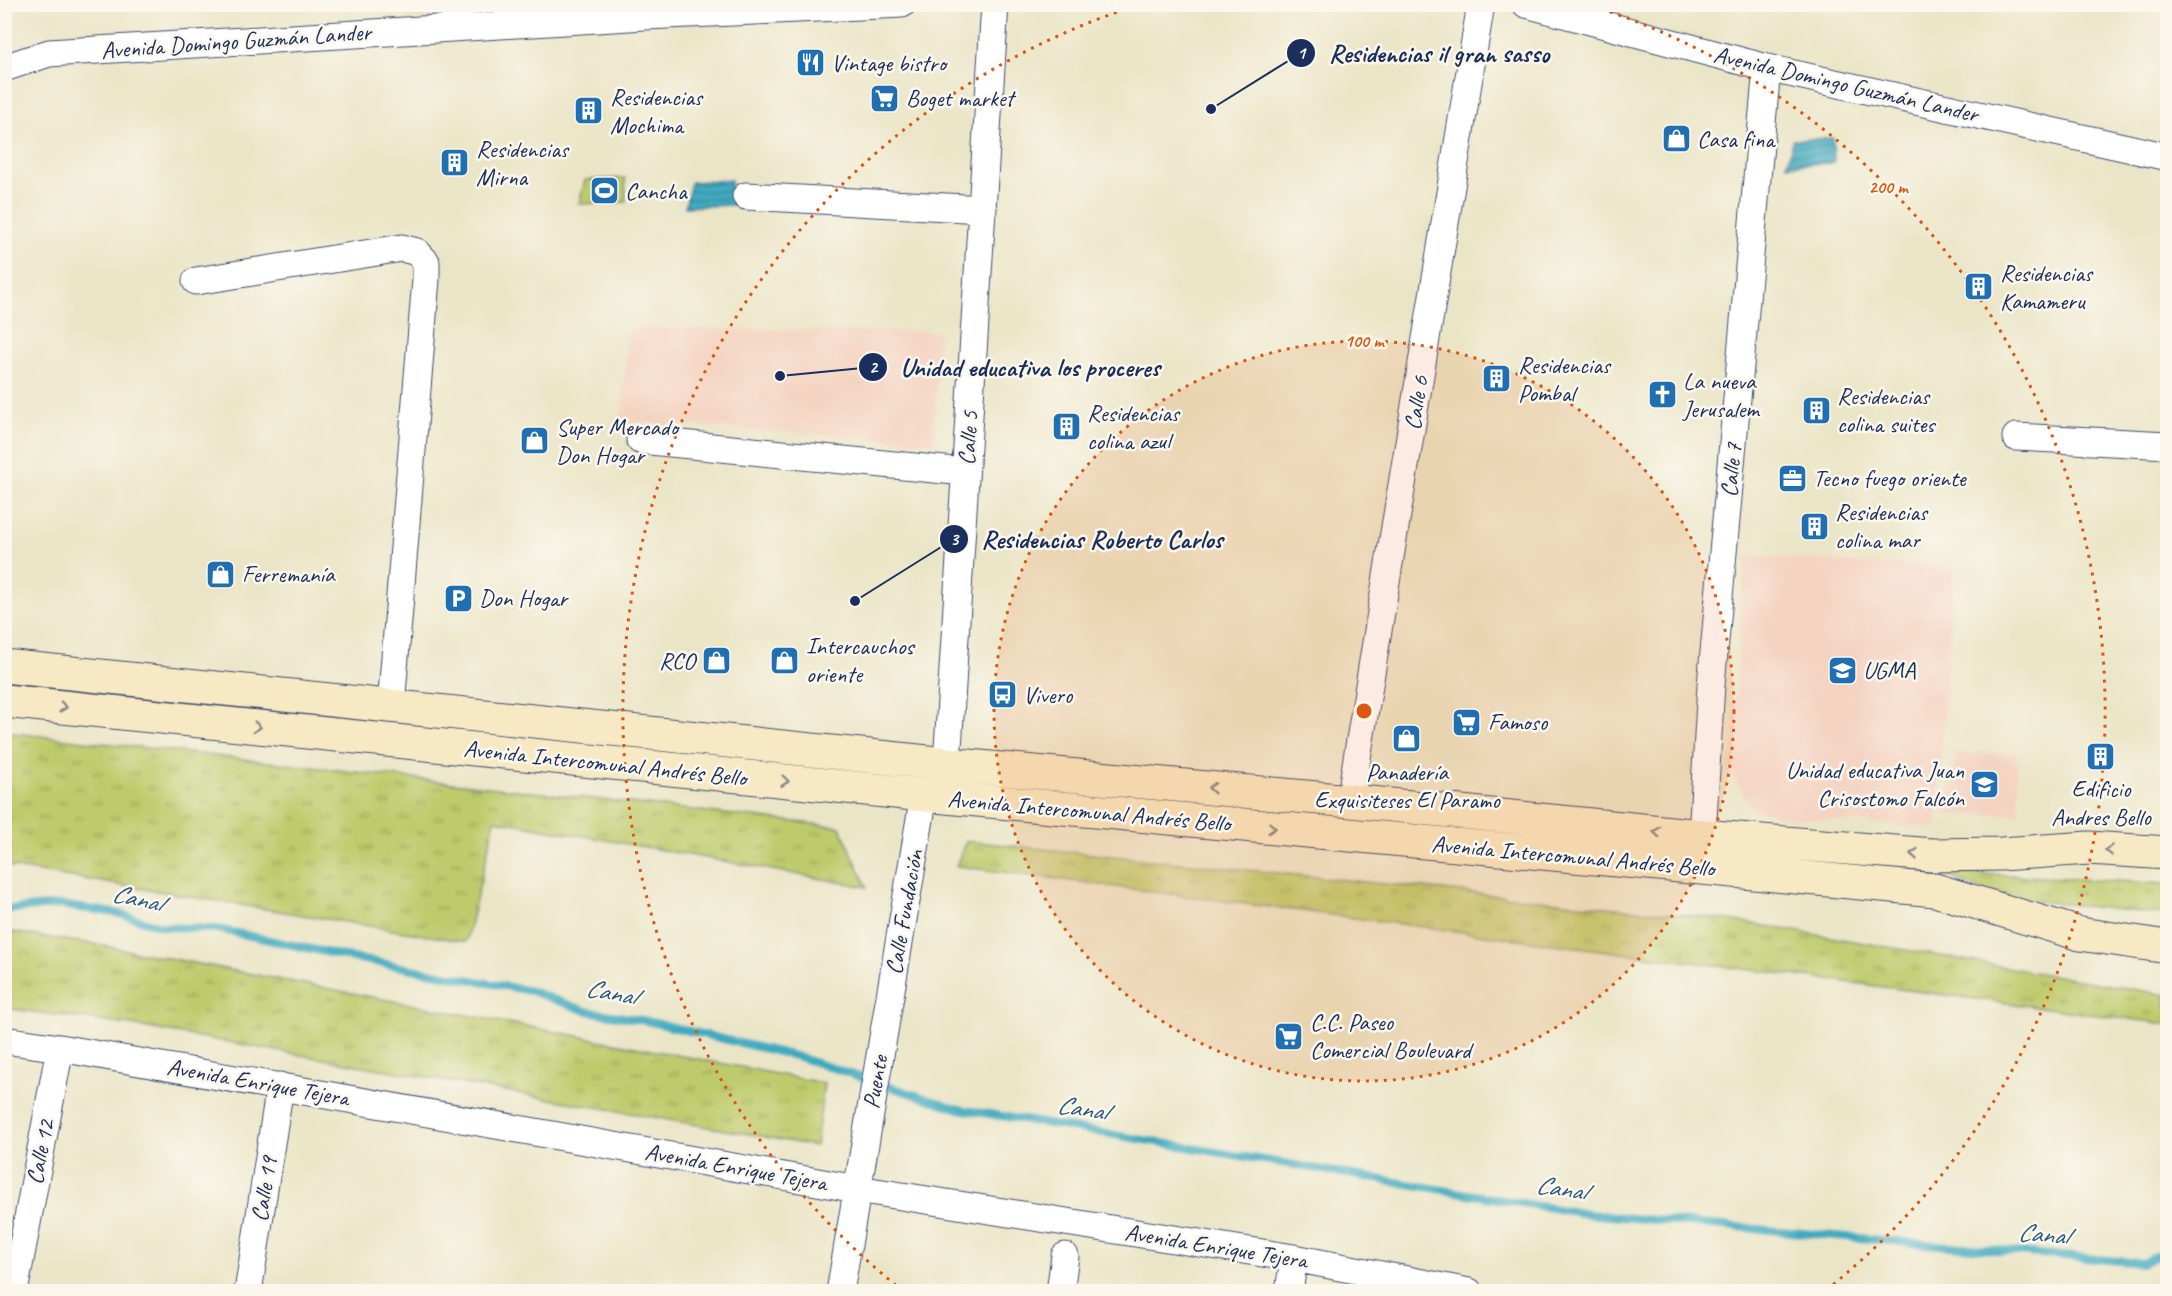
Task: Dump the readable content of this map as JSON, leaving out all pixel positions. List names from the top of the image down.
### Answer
{
  "streets": {
    "main road": ["Avenida Intercomunal Andrés Bello"],
    "street": [
      "Avenida Domingo Guzmán Lander",
      "Calle 6",
      "Calle 5",
      "Calle 7",
      "Calle Fundación",
      "Avenida Enrique Tejera",
      "Puente",
      "Calle 12",
      "Calle 19"
    ]
  },
  "crossings": [
    ["Avenida Domingo Guzmán Lander", "Calle 7"],
    ["Calle 6", "Avenida Intercomunal Andrés Bello"],
    ["Calle 5", "Avenida Intercomunal Andrés Bello"],
    ["Calle 7", "Avenida Intercomunal Andrés Bello"],
    ["Avenida Intercomunal Andrés Bello", "Calle Fundación"],
    ["Calle Fundación", "Puente"],
    ["Avenida Enrique Tejera", "Puente"],
    ["Avenida Enrique Tejera", "Calle 12"],
    ["Avenida Enrique Tejera", "Calle 19"]
  ],
  "water": ["Canal"],
  "places": {
    "restaurant": ["Vintage bistro"],
    "supermarket": ["Boget market", "Famoso", "C.C. Paseo Comercial Boulevard"],
    "other": ["Residencias il gran sasso", "Unidad educativa los proceres", "Residencias Roberto Carlos"],
    "building": [
      "Residencias Mochima",
      "Residencias Mirna",
      "Residencias Kamameru",
      "Residencias Pombal",
      "Residencias colina suites",
      "Residencias colina azul",
      "Residencias colina mar",
      "Edificio Andres Bello"
    ],
    "shop": [
      "Casa fina",
      "Super Mercado Don Hogar",
      "Ferremanía",
      "Intercauchos oriente",
      "RCO",
      "Panadería Exquisiteses El Paramo"
    ],
    "sports": ["Cancha"],
    "church": ["La nueva Jerusalem"],
    "office": ["Tecno fuego oriente"],
    "parking": ["Don Hogar"],
    "school or university": ["UGMA", "Unidad educativa Juan Crisostomo Falcón"],
    "bus stop": ["Vivero"]
  },
  "rings": ["200 m", "100 m"]
}
